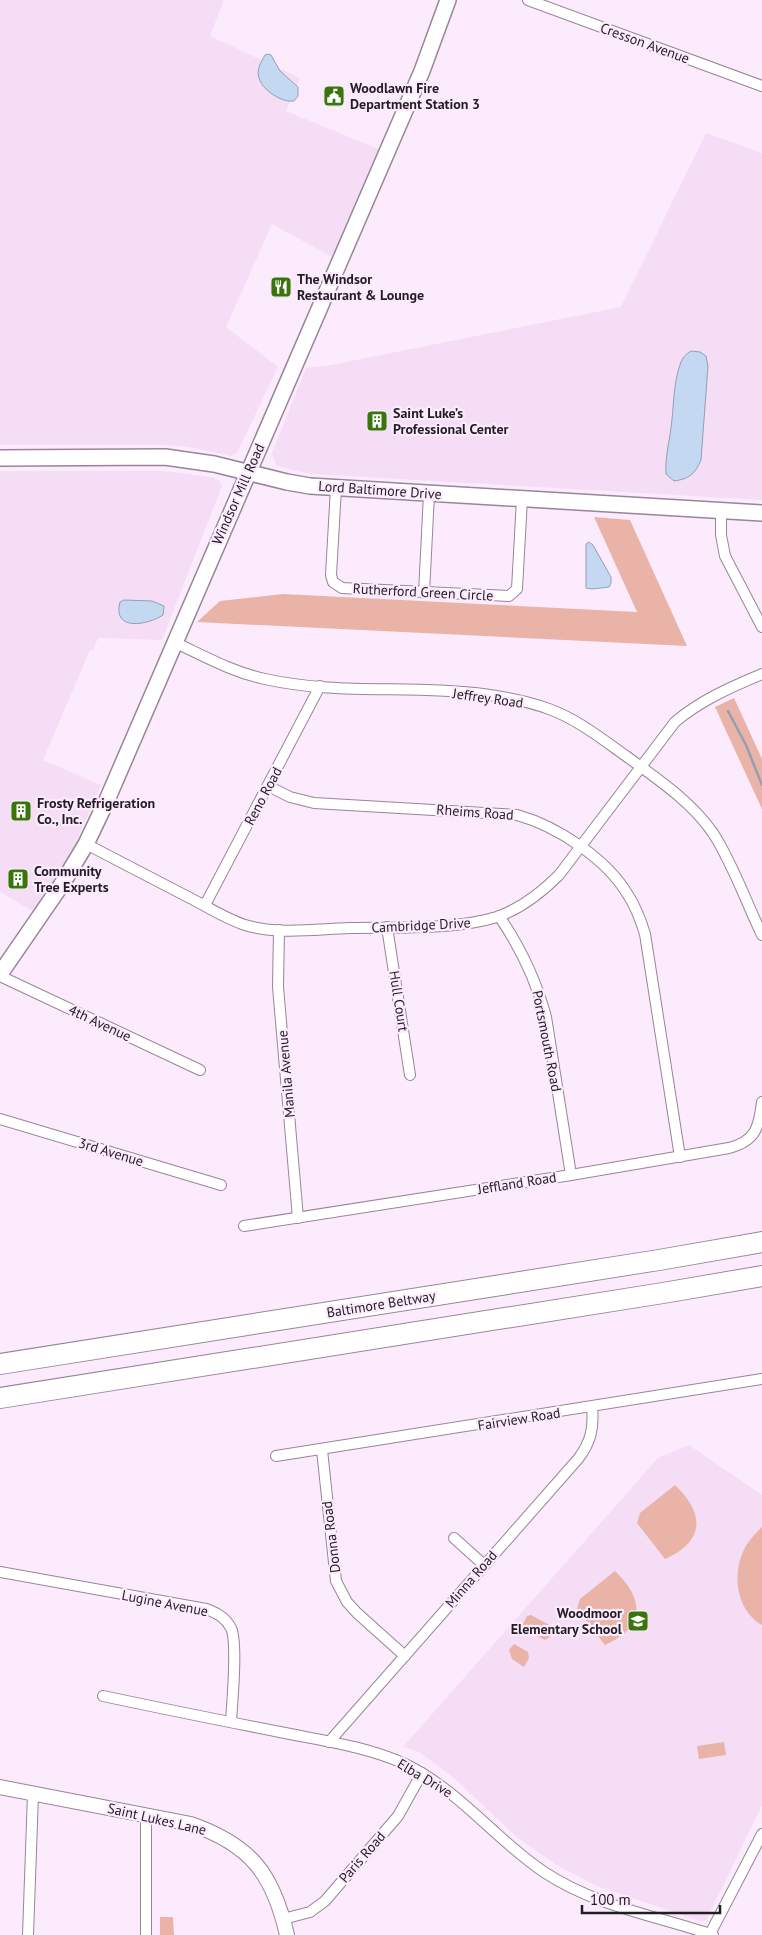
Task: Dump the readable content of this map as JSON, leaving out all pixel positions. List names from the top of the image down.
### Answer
{
  "streets": {
    "highway": ["Baltimore Beltway"],
    "main road": ["Lord Baltimore Drive", "Windsor Mill Road"],
    "street": [
      "Cresson Avenue",
      "Rutherford Green Circle",
      "Jeffrey Road",
      "Reno Road",
      "Rheims Road",
      "Cambridge Drive",
      "Hull Court",
      "4th Avenue",
      "Portsmouth Road",
      "Manila Avenue",
      "3rd Avenue",
      "Jeffland Road",
      "Fairview Road",
      "Donna Road",
      "Minna Road",
      "Lugine Avenue",
      "Elba Drive",
      "Saint Lukes Lane",
      "Paris Road"
    ]
  },
  "crossings": [
    ["Lord Baltimore Drive", "Windsor Mill Road"],
    ["Lord Baltimore Drive", "Rutherford Green Circle"],
    ["Windsor Mill Road", "Jeffrey Road"],
    ["Windsor Mill Road", "Cambridge Drive"],
    ["Windsor Mill Road", "4th Avenue"],
    ["Jeffrey Road", "Reno Road"],
    ["Jeffrey Road", "Cambridge Drive"],
    ["Reno Road", "Rheims Road"],
    ["Reno Road", "Cambridge Drive"],
    ["Rheims Road", "Cambridge Drive"],
    ["Rheims Road", "Jeffland Road"],
    ["Cambridge Drive", "Hull Court"],
    ["Cambridge Drive", "Portsmouth Road"],
    ["Cambridge Drive", "Manila Avenue"],
    ["Portsmouth Road", "Jeffland Road"],
    ["Manila Avenue", "Jeffland Road"],
    ["Fairview Road", "Donna Road"],
    ["Fairview Road", "Minna Road"],
    ["Donna Road", "Minna Road"],
    ["Minna Road", "Elba Drive"],
    ["Lugine Avenue", "Elba Drive"],
    ["Elba Drive", "Paris Road"],
    ["Saint Lukes Lane", "Paris Road"]
  ],
  "places": {
    "public building": ["Woodlawn Fire Department Station 3"],
    "restaurant": ["The Windsor Restaurant & Lounge"],
    "building": ["Saint Luke’s Professional Center", "Frosty Refrigeration Co., Inc.", "Community Tree Experts"],
    "school or university": ["Woodmoor Elementary School"]
  },
  "scale_bar": "100 m"
}
